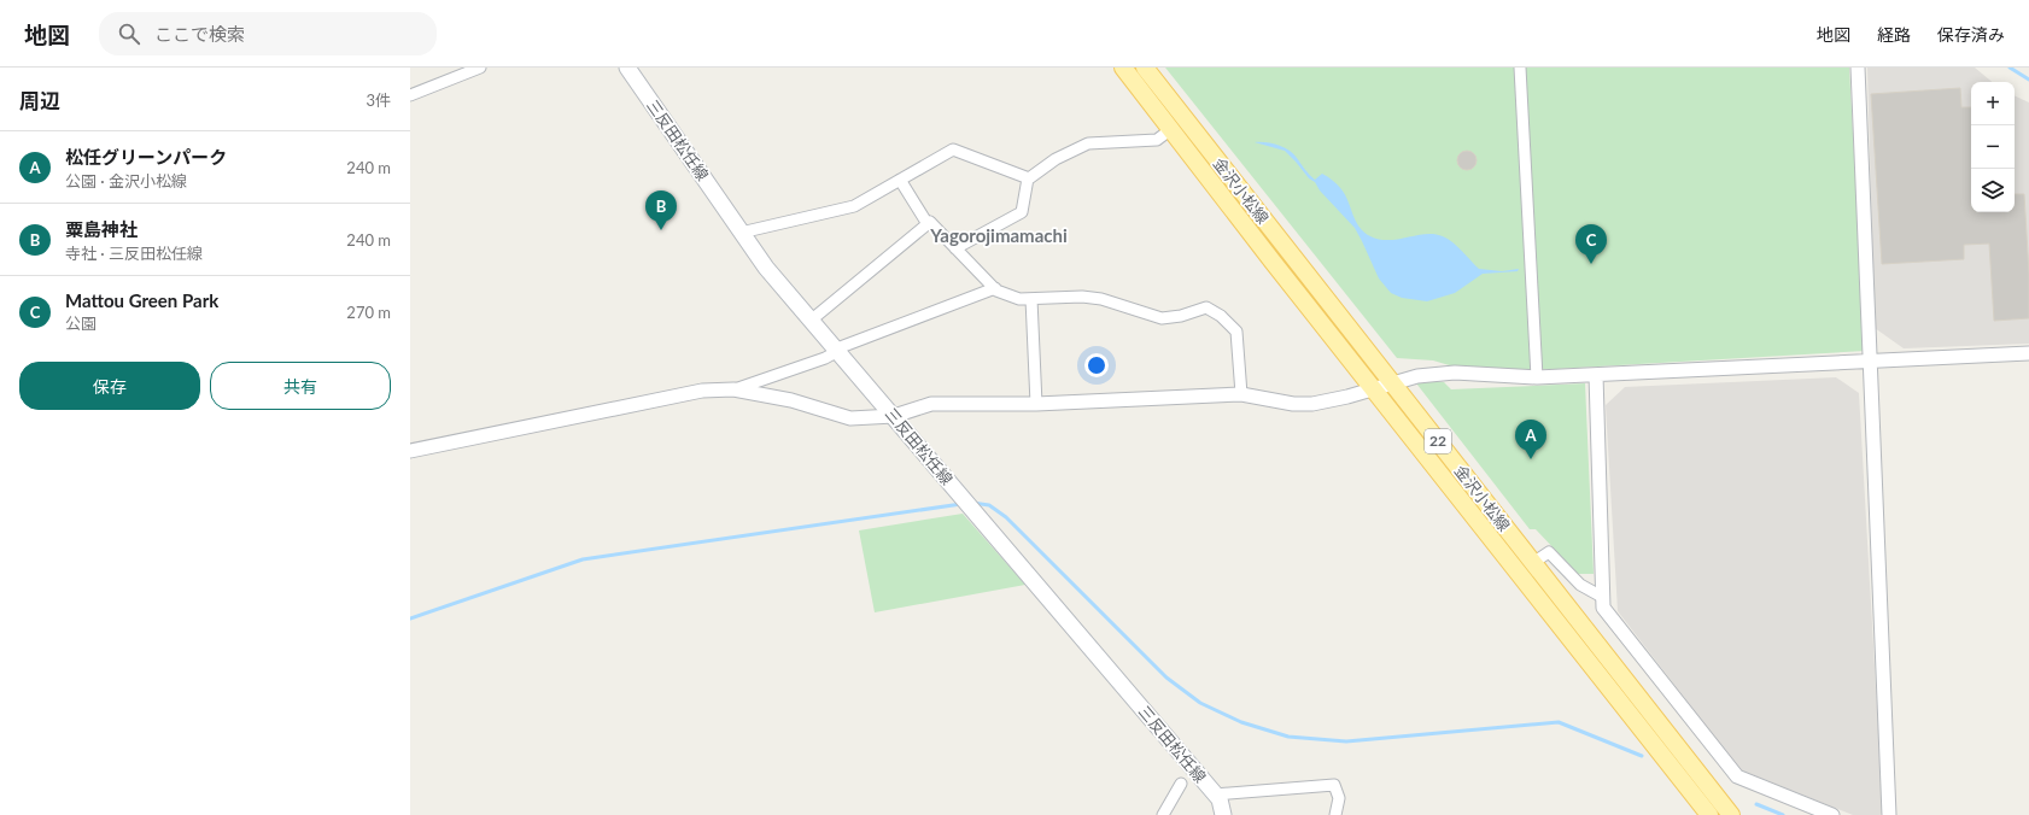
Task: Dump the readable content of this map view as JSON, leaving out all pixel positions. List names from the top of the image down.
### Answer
{
  "streets": {
    "main road": ["三反田松任線", "金沢小松線", "22"]
  },
  "districts": ["Yagorojimamachi"],
  "page": {
    "header": "地図",
    "search": "ここで検索",
    "nav": ["地図", "経路", "保存済み"],
    "heading": ["周辺", "3件"],
    "map_buttons": ["+", "−"],
    "list": [
      {
        "mark": "A",
        "name": "松任グリーンパーク",
        "note": "公園 · 金沢小松線",
        "value": "240 m"
      },
      {
        "mark": "B",
        "name": "粟島神社",
        "note": "寺社 · 三反田松任線",
        "value": "240 m"
      },
      {
        "mark": "C",
        "name": "Mattou Green Park",
        "note": "公園",
        "value": "270 m"
      }
    ],
    "pins": ["B", "C", "A"],
    "buttons": ["保存", "共有"]
  }
}
